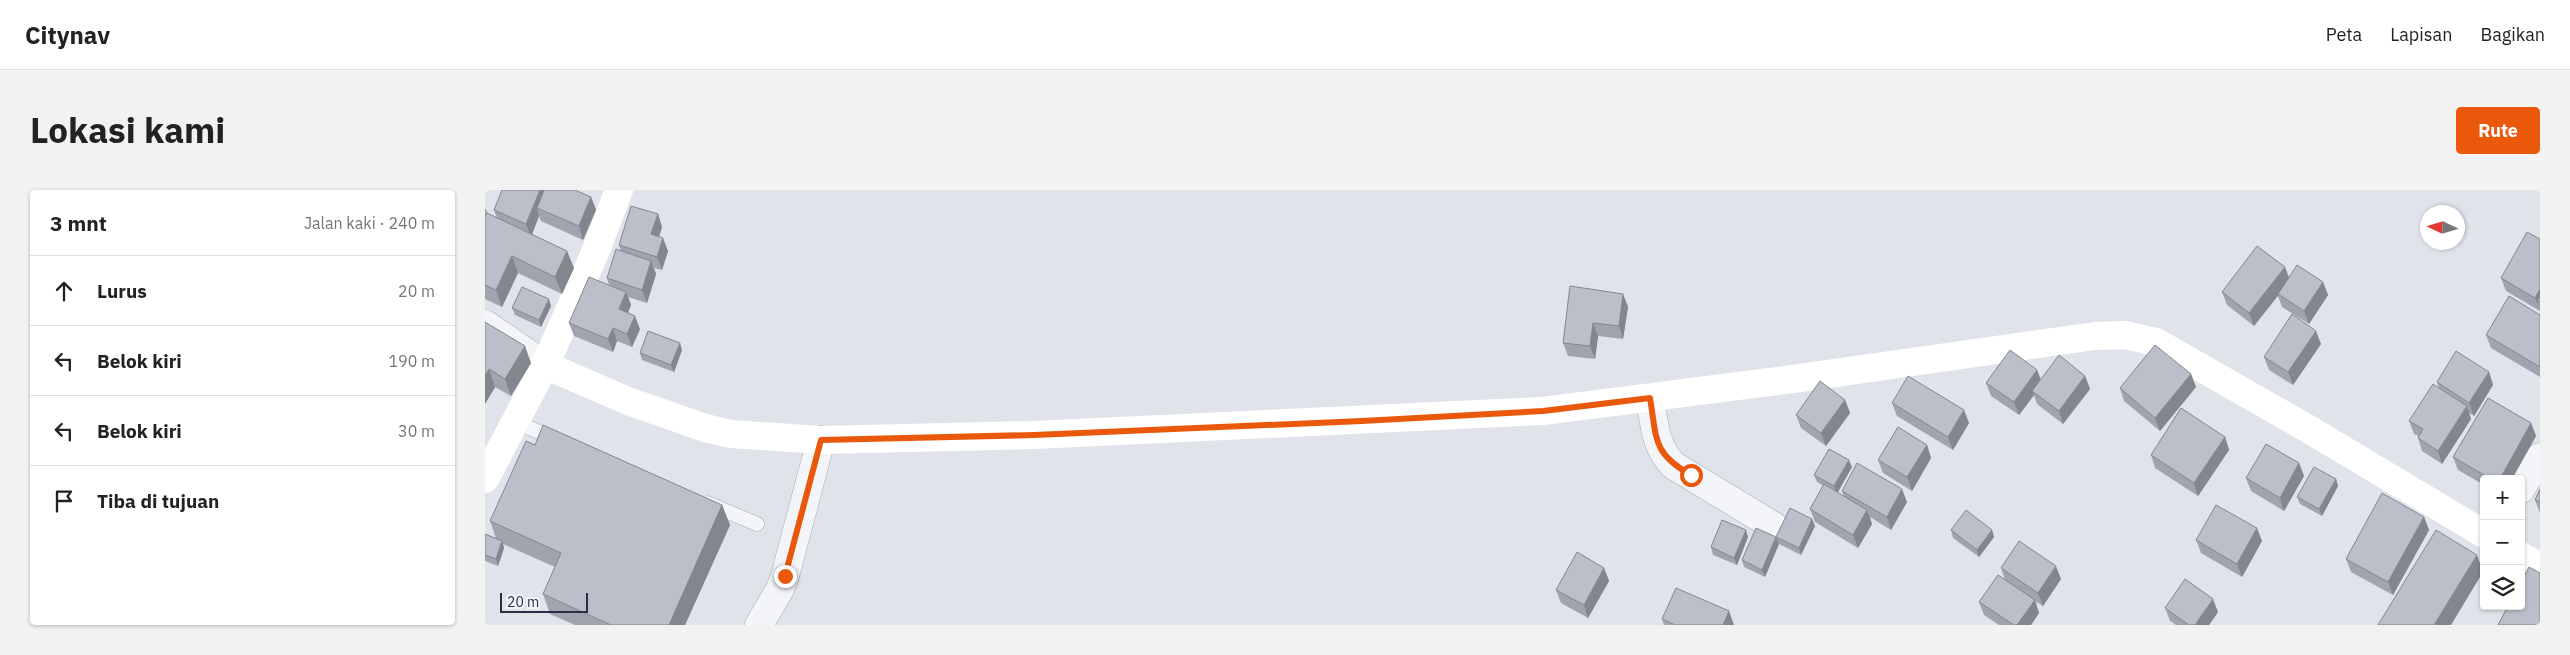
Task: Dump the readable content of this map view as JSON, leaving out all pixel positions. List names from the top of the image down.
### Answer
{
  "scale_bar": "20 m",
  "north": "left",
  "page": {
    "header": "Citynav",
    "nav": ["Peta", "Lapisan", "Bagikan"],
    "title": "Lokasi kami",
    "buttons": "Rute",
    "heading": ["3 mnt", "Jalan kaki · 240 m"],
    "list": [
      ["Lurus", "20 m"],
      ["Belok kiri", "190 m"],
      ["Belok kiri", "30 m"],
      "Tiba di tujuan"
    ],
    "map_buttons": ["+", "−"],
    "scale": "20 m"
  }
}
